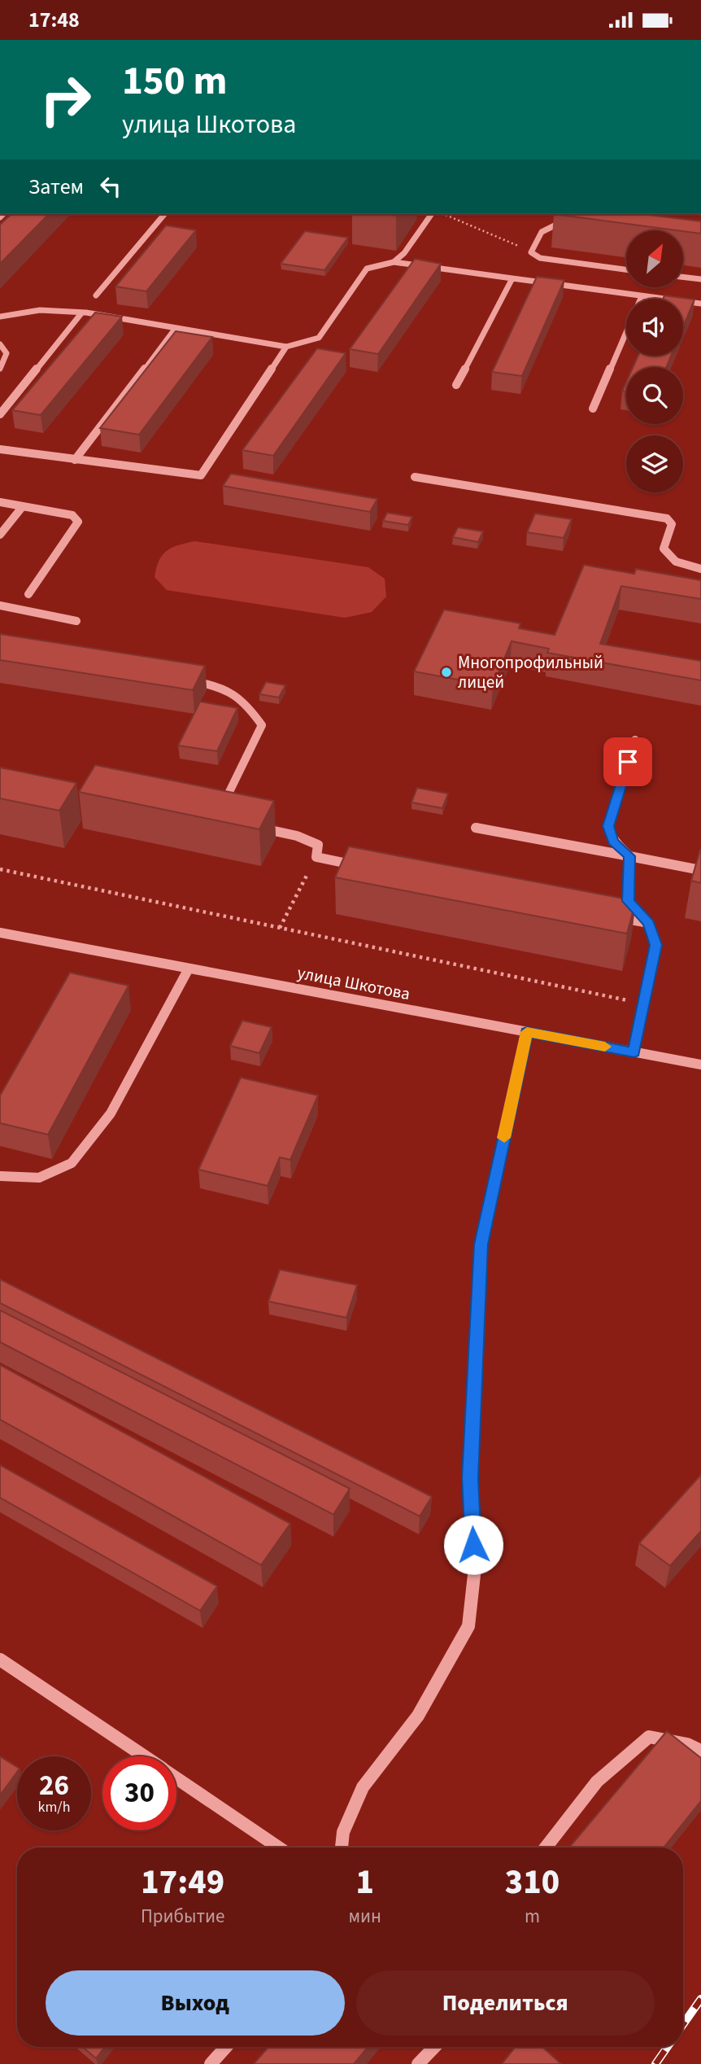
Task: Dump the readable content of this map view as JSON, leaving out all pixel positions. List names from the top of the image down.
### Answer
{
  "streets": {
    "street": ["улица Шкотова"]
  },
  "places": ["Многопрофильный лицей"],
  "north": "top right",
  "page": {
    "status": "17:48",
    "turn": ["150 m", "улица Шкотова"],
    "then": "Затем",
    "speed": "26 km/h",
    "limit": "30",
    "eta": [
      "17:49",
      "Прибытие",
      "1",
      "мин",
      "310",
      "m"
    ],
    "buttons": ["Выход", "Поделиться"]
  }
}
